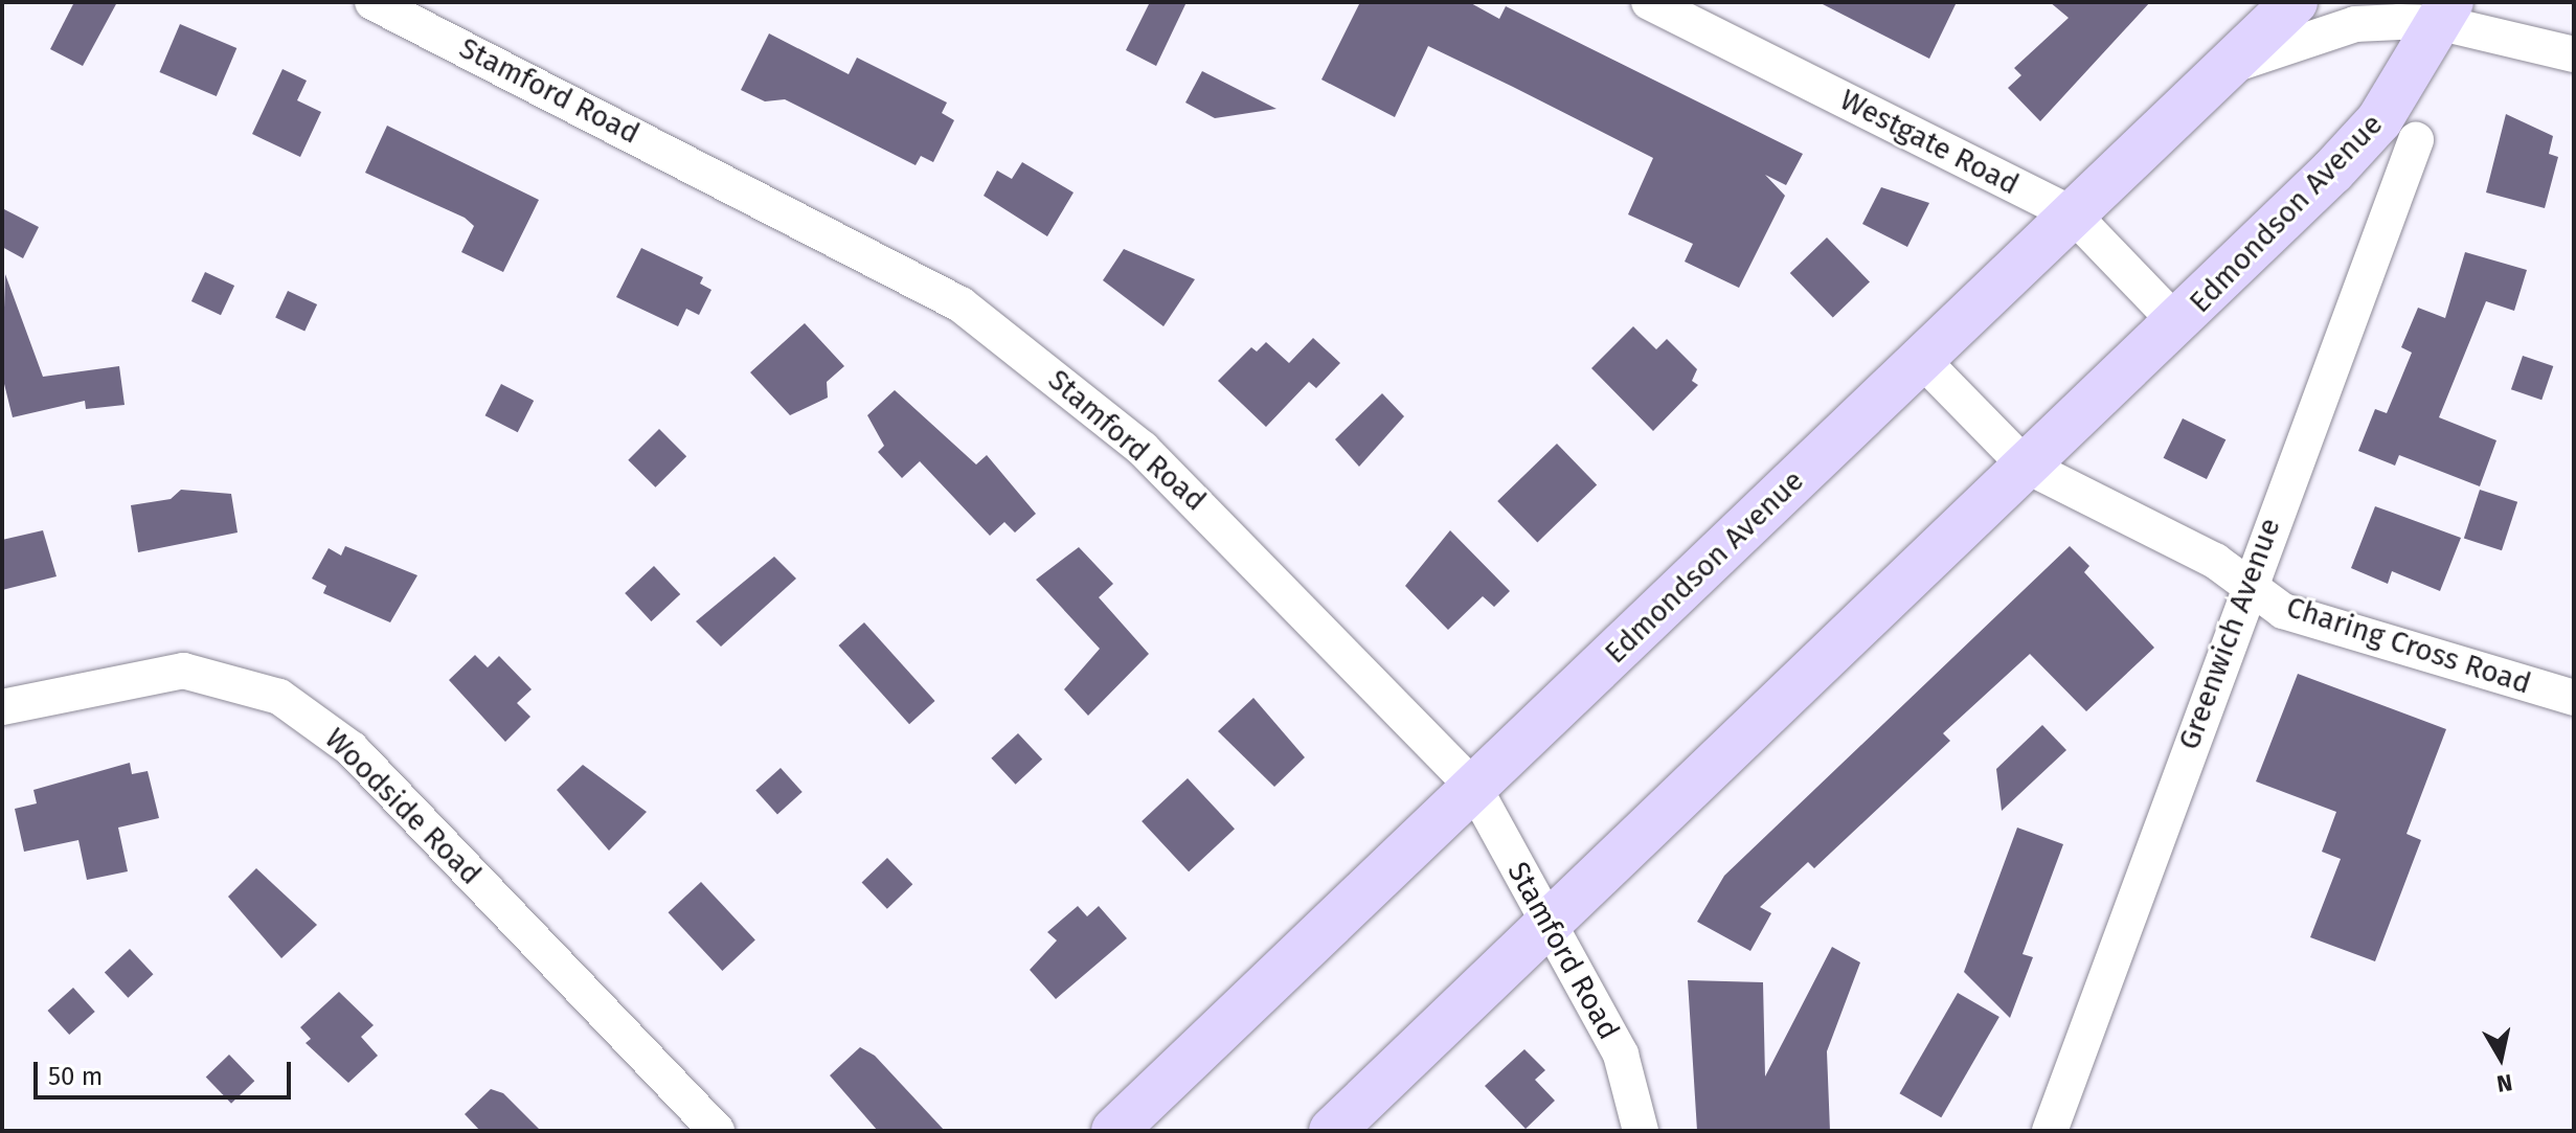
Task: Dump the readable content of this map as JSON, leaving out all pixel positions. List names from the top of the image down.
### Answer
{
  "streets": {
    "main road": ["Edmondson Avenue"],
    "street": [
      "Stamford Road",
      "Westgate Road",
      "Greenwich Avenue",
      "Charing Cross Road",
      "Woodside Road"
    ]
  },
  "crossings": [
    ["Stamford Road", "Edmondson Avenue"],
    ["Westgate Road", "Edmondson Avenue"],
    ["Edmondson Avenue", "Charing Cross Road"],
    ["Greenwich Avenue", "Charing Cross Road"]
  ],
  "scale_bar": "50 m",
  "north": "bottom"
}
